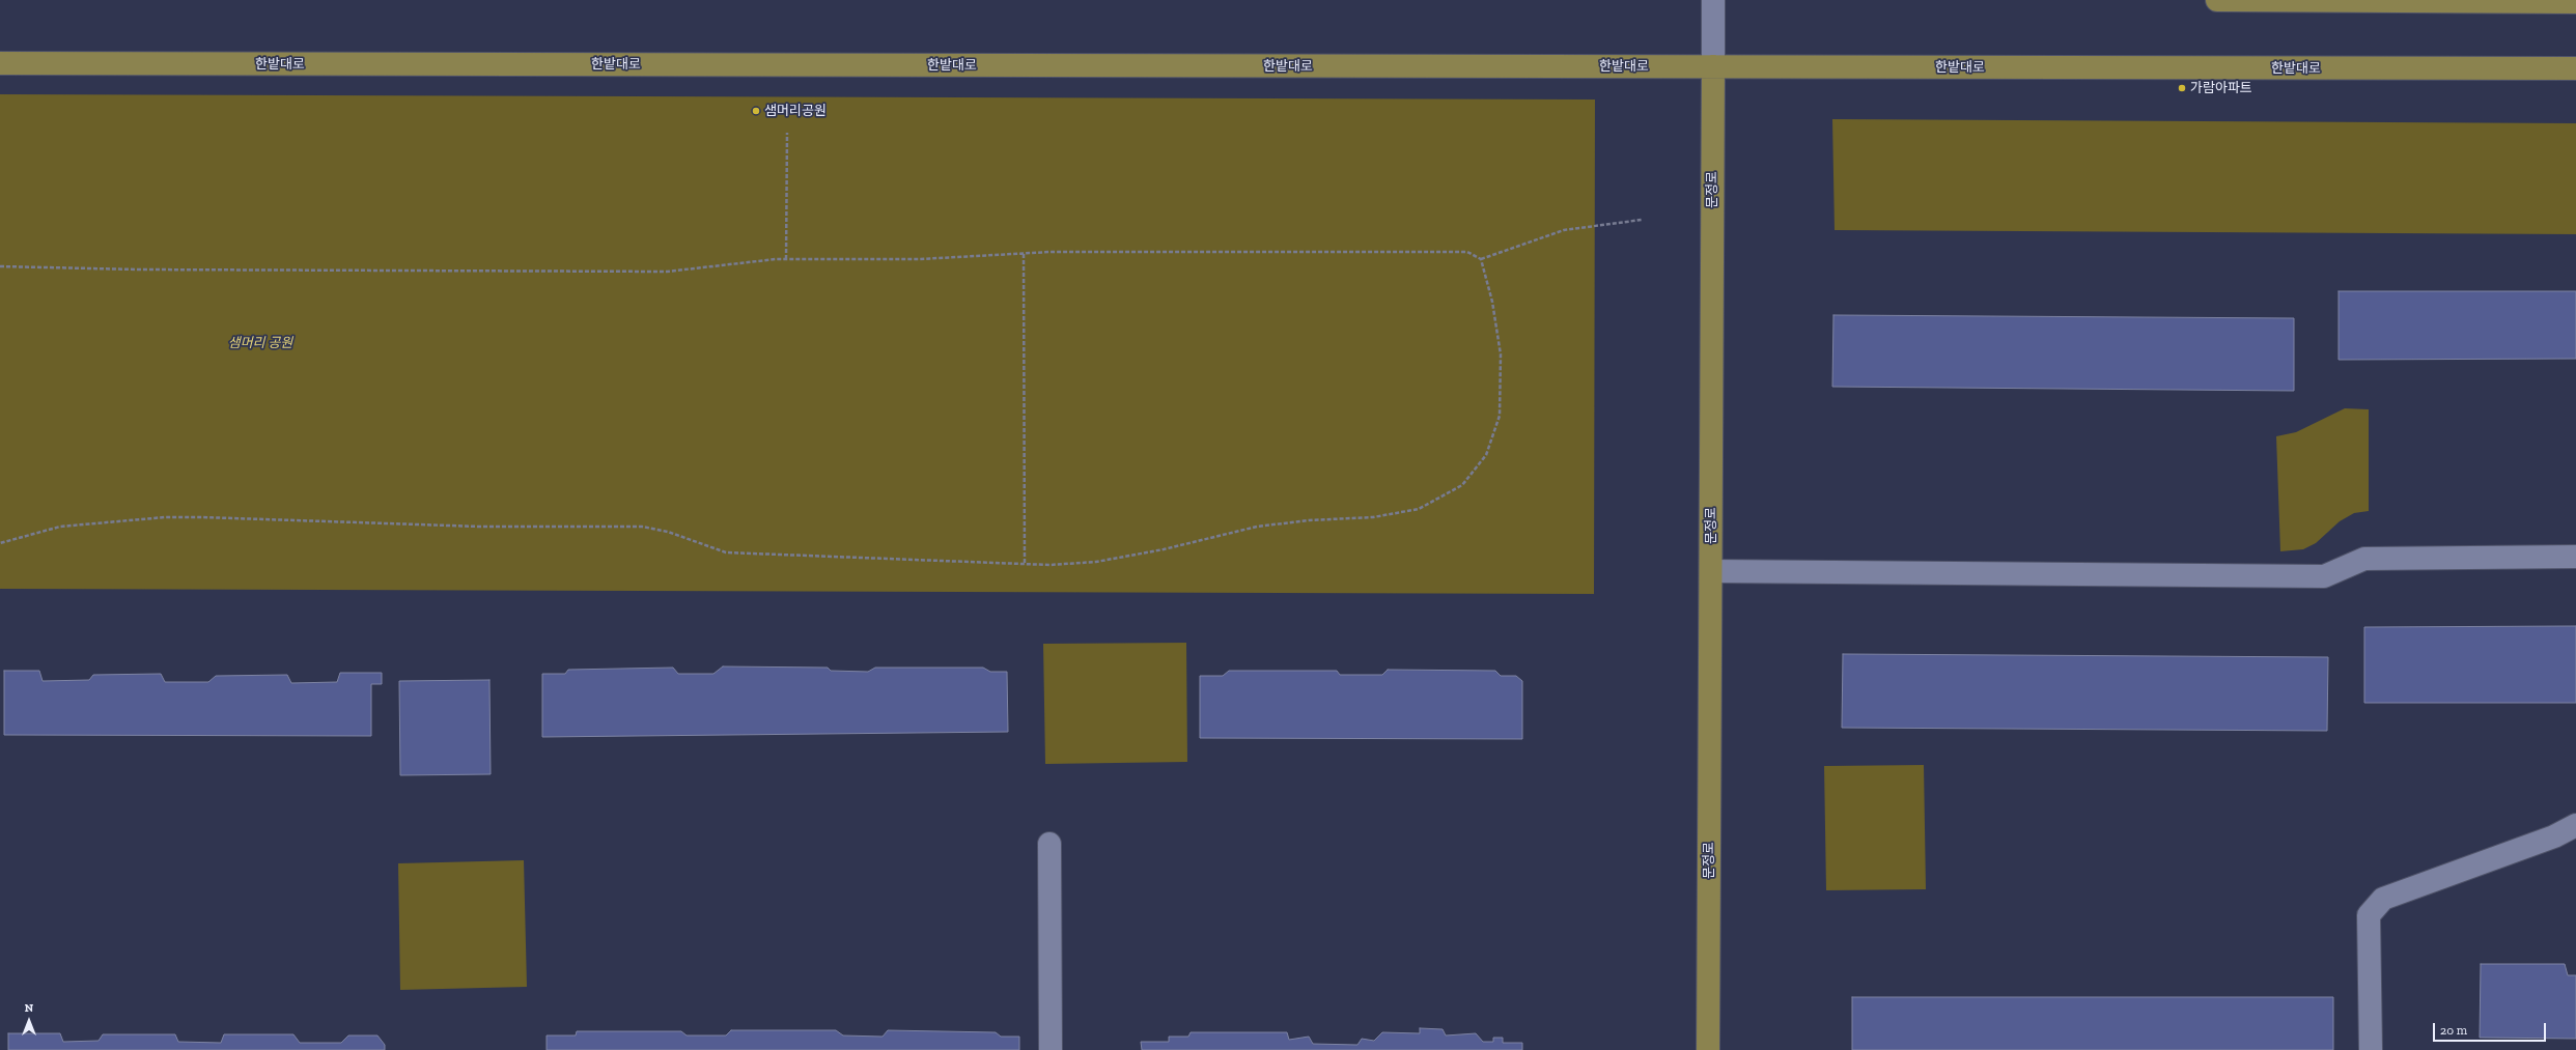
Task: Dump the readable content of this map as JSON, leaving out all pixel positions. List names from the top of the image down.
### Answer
{
  "streets": {
    "main road": ["한밭대로", "문정로"]
  },
  "crossings": [
    ["한밭대로", "문정로"]
  ],
  "parks": ["샘머리 공원"],
  "places": ["가람아파트", "샘머리공원"],
  "scale_bar": "20 m",
  "north": "top"
}
